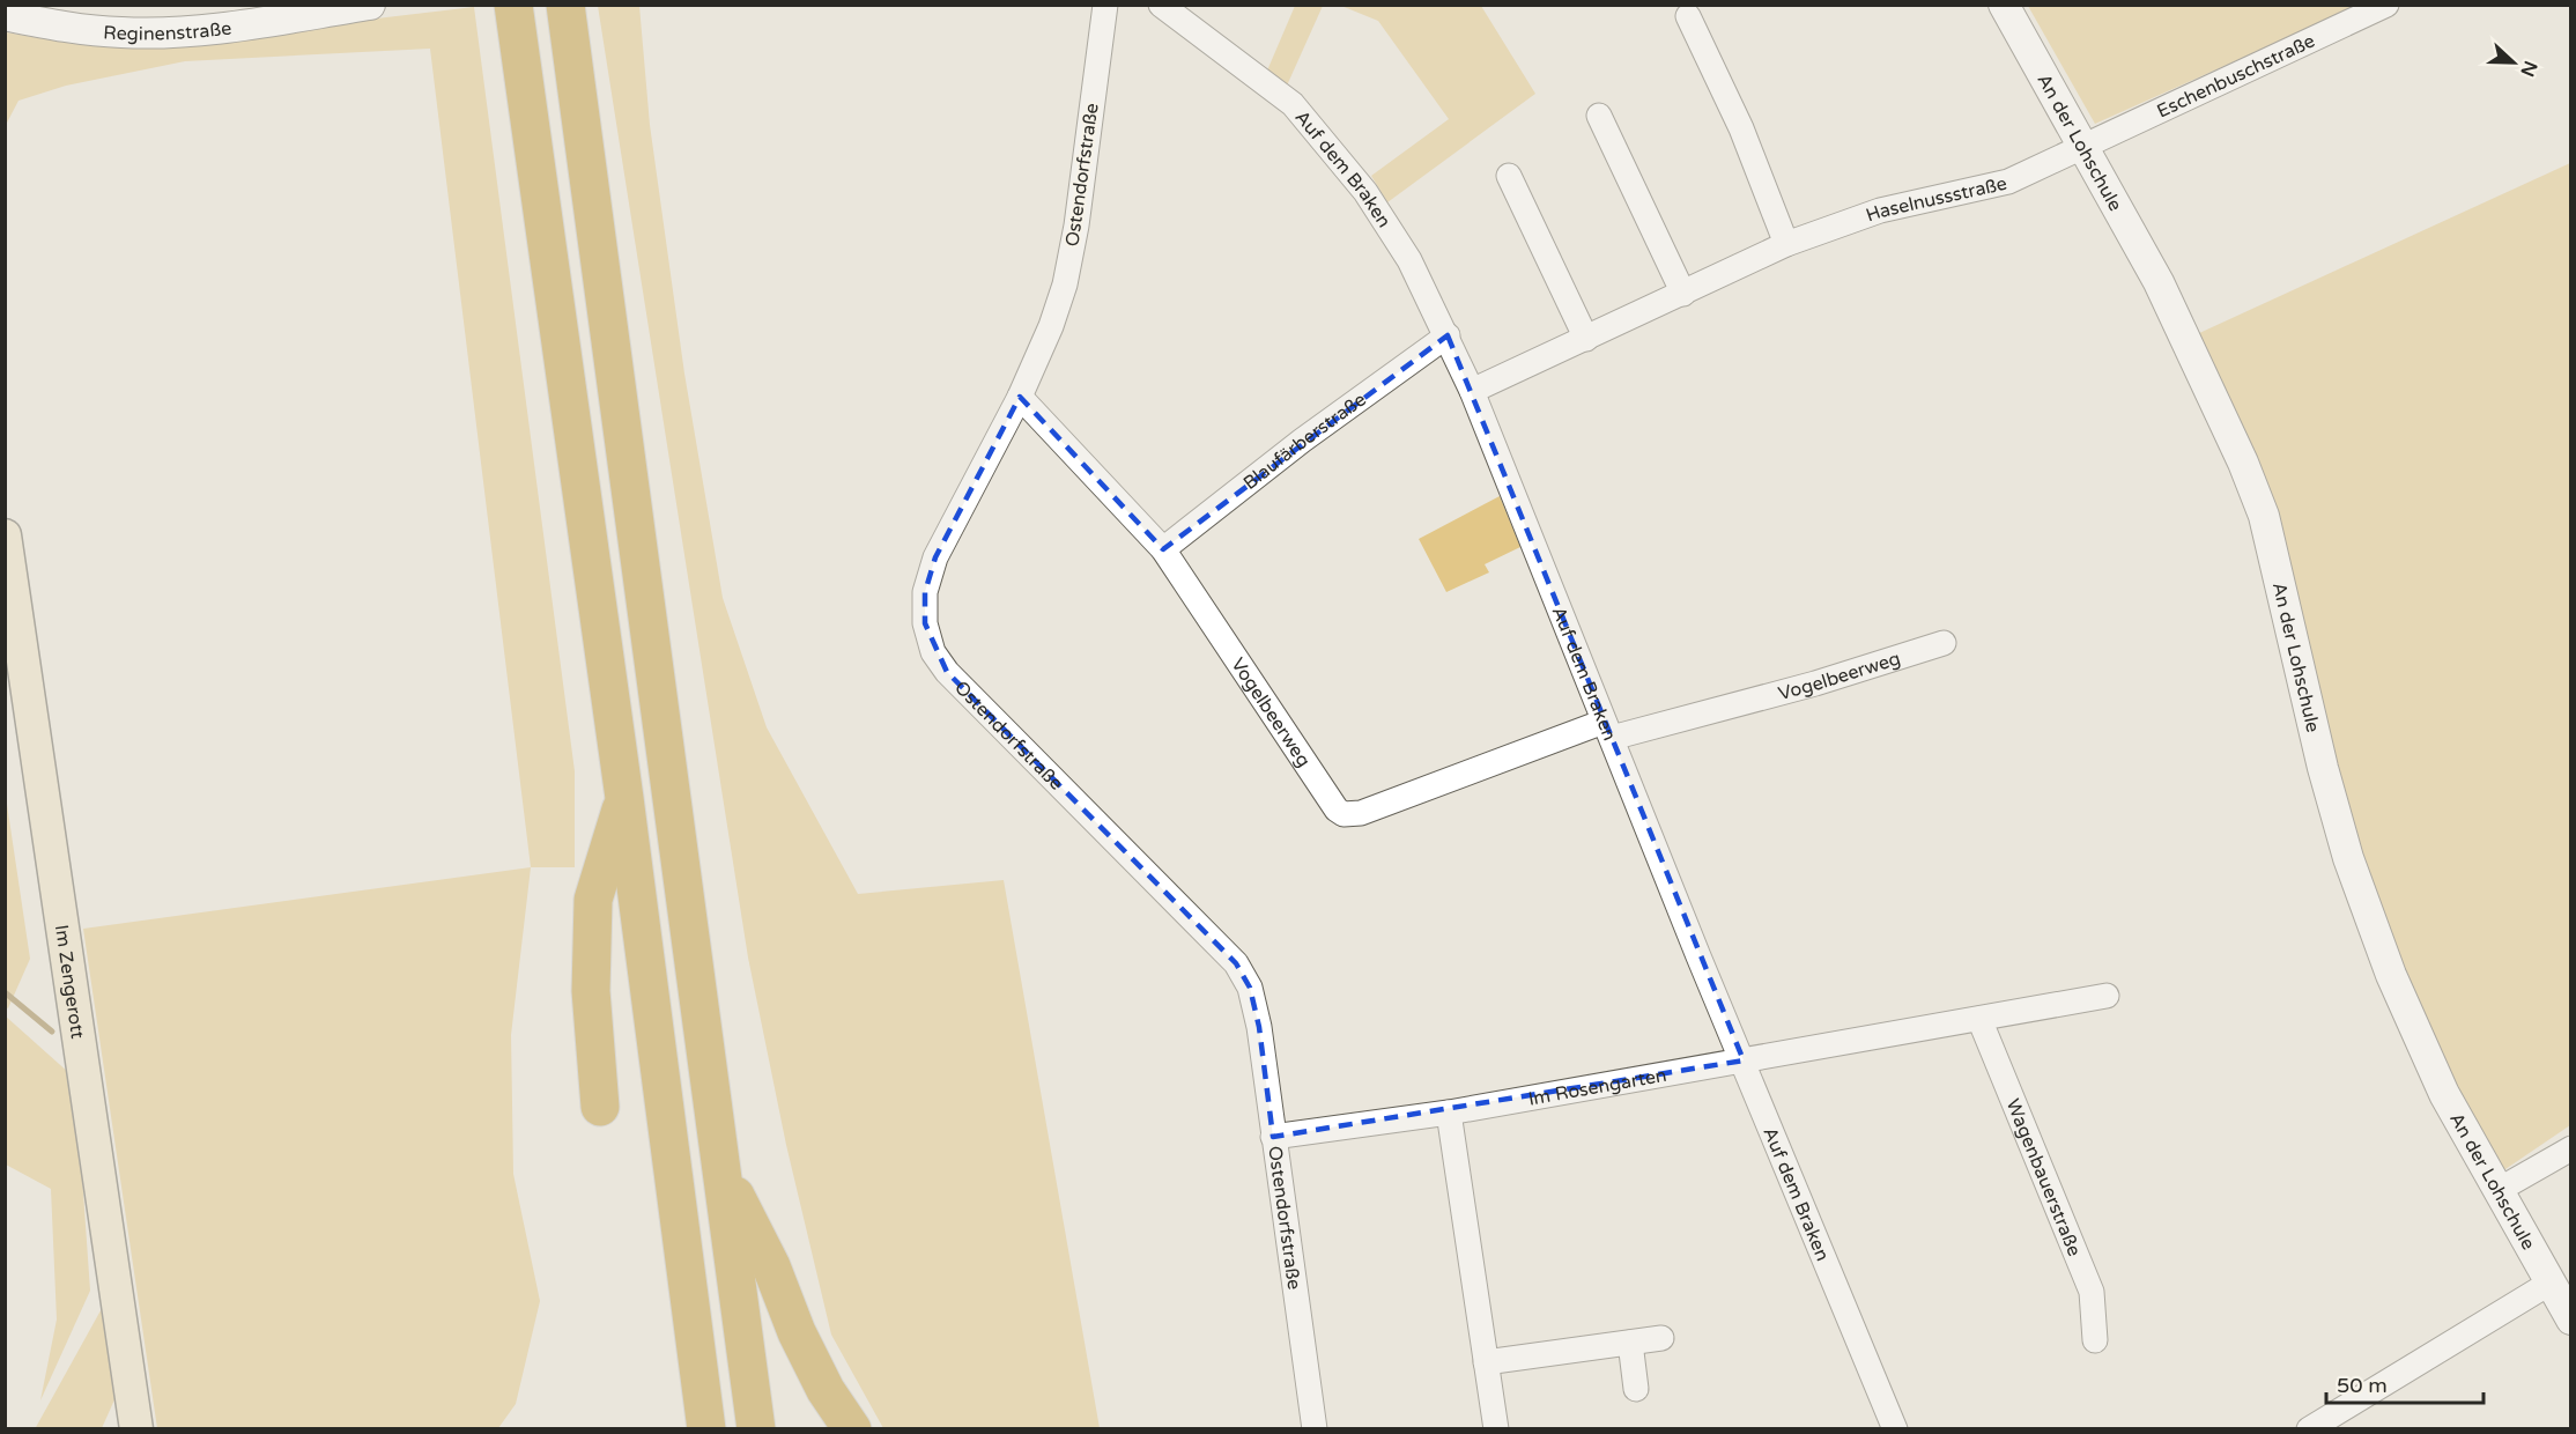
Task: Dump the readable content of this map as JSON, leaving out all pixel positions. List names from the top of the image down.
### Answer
{
  "streets": {
    "main road": ["Im Zengerott"],
    "street": [
      "Reginenstraße",
      "Eschenbuschstraße",
      "An der Lohschule",
      "Auf dem Braken",
      "Ostendorfstraße",
      "Haselnussstraße",
      "Blaufärberstraße",
      "Vogelbeerweg",
      "Im Rosengarten",
      "Wagenbauerstraße"
    ]
  },
  "crossings": [
    ["Eschenbuschstraße", "An der Lohschule"],
    ["Eschenbuschstraße", "Haselnussstraße"],
    ["An der Lohschule", "Haselnussstraße"],
    ["Auf dem Braken", "Haselnussstraße"],
    ["Auf dem Braken", "Blaufärberstraße"],
    ["Auf dem Braken", "Vogelbeerweg"],
    ["Auf dem Braken", "Im Rosengarten"],
    ["Ostendorfstraße", "Vogelbeerweg"],
    ["Ostendorfstraße", "Im Rosengarten"],
    ["Blaufärberstraße", "Vogelbeerweg"]
  ],
  "scale_bar": "50 m",
  "north": "right"
}
